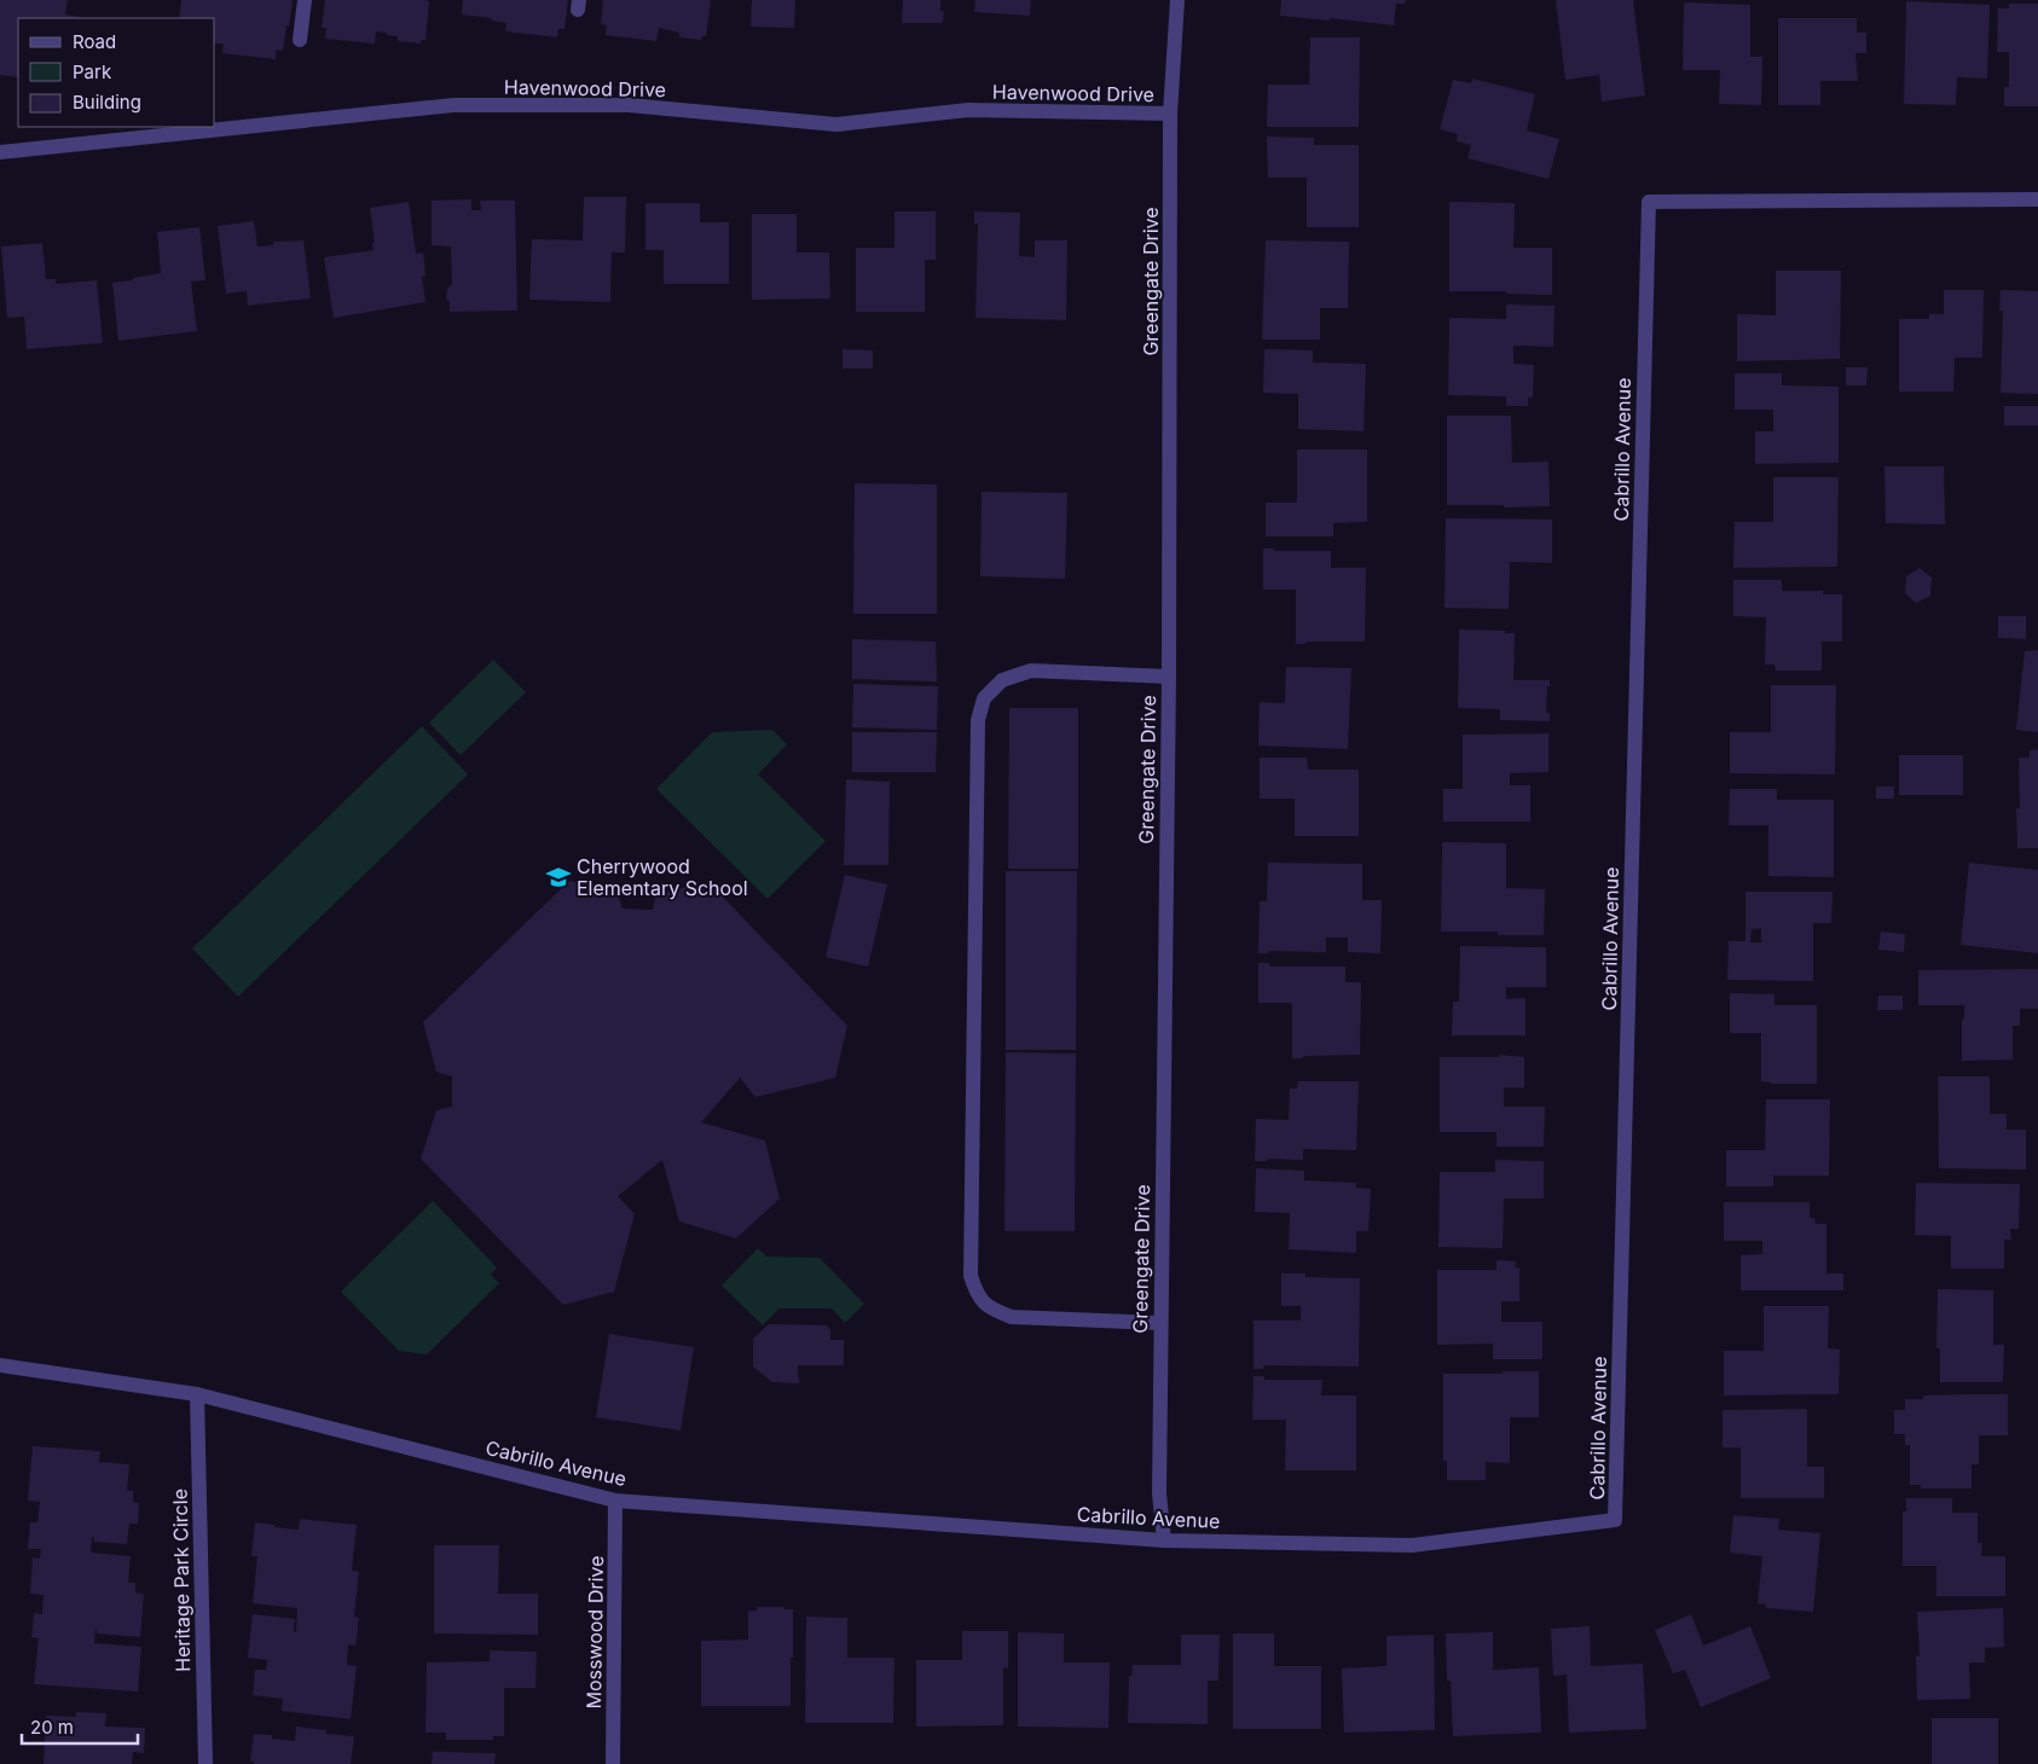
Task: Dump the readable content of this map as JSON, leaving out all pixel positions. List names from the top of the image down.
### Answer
{
  "streets": {
    "street": [
      "Havenwood Drive",
      "Greengate Drive",
      "Cabrillo Avenue",
      "Heritage Park Circle",
      "Mosswood Drive"
    ]
  },
  "crossings": [
    ["Havenwood Drive", "Greengate Drive"],
    ["Greengate Drive", "Cabrillo Avenue"],
    ["Cabrillo Avenue", "Heritage Park Circle"],
    ["Cabrillo Avenue", "Mosswood Drive"]
  ],
  "places": {
    "school or university": ["Cherrywood Elementary School"]
  },
  "legend": ["Road", "Park", "Building"],
  "scale_bar": "20 m"
}
